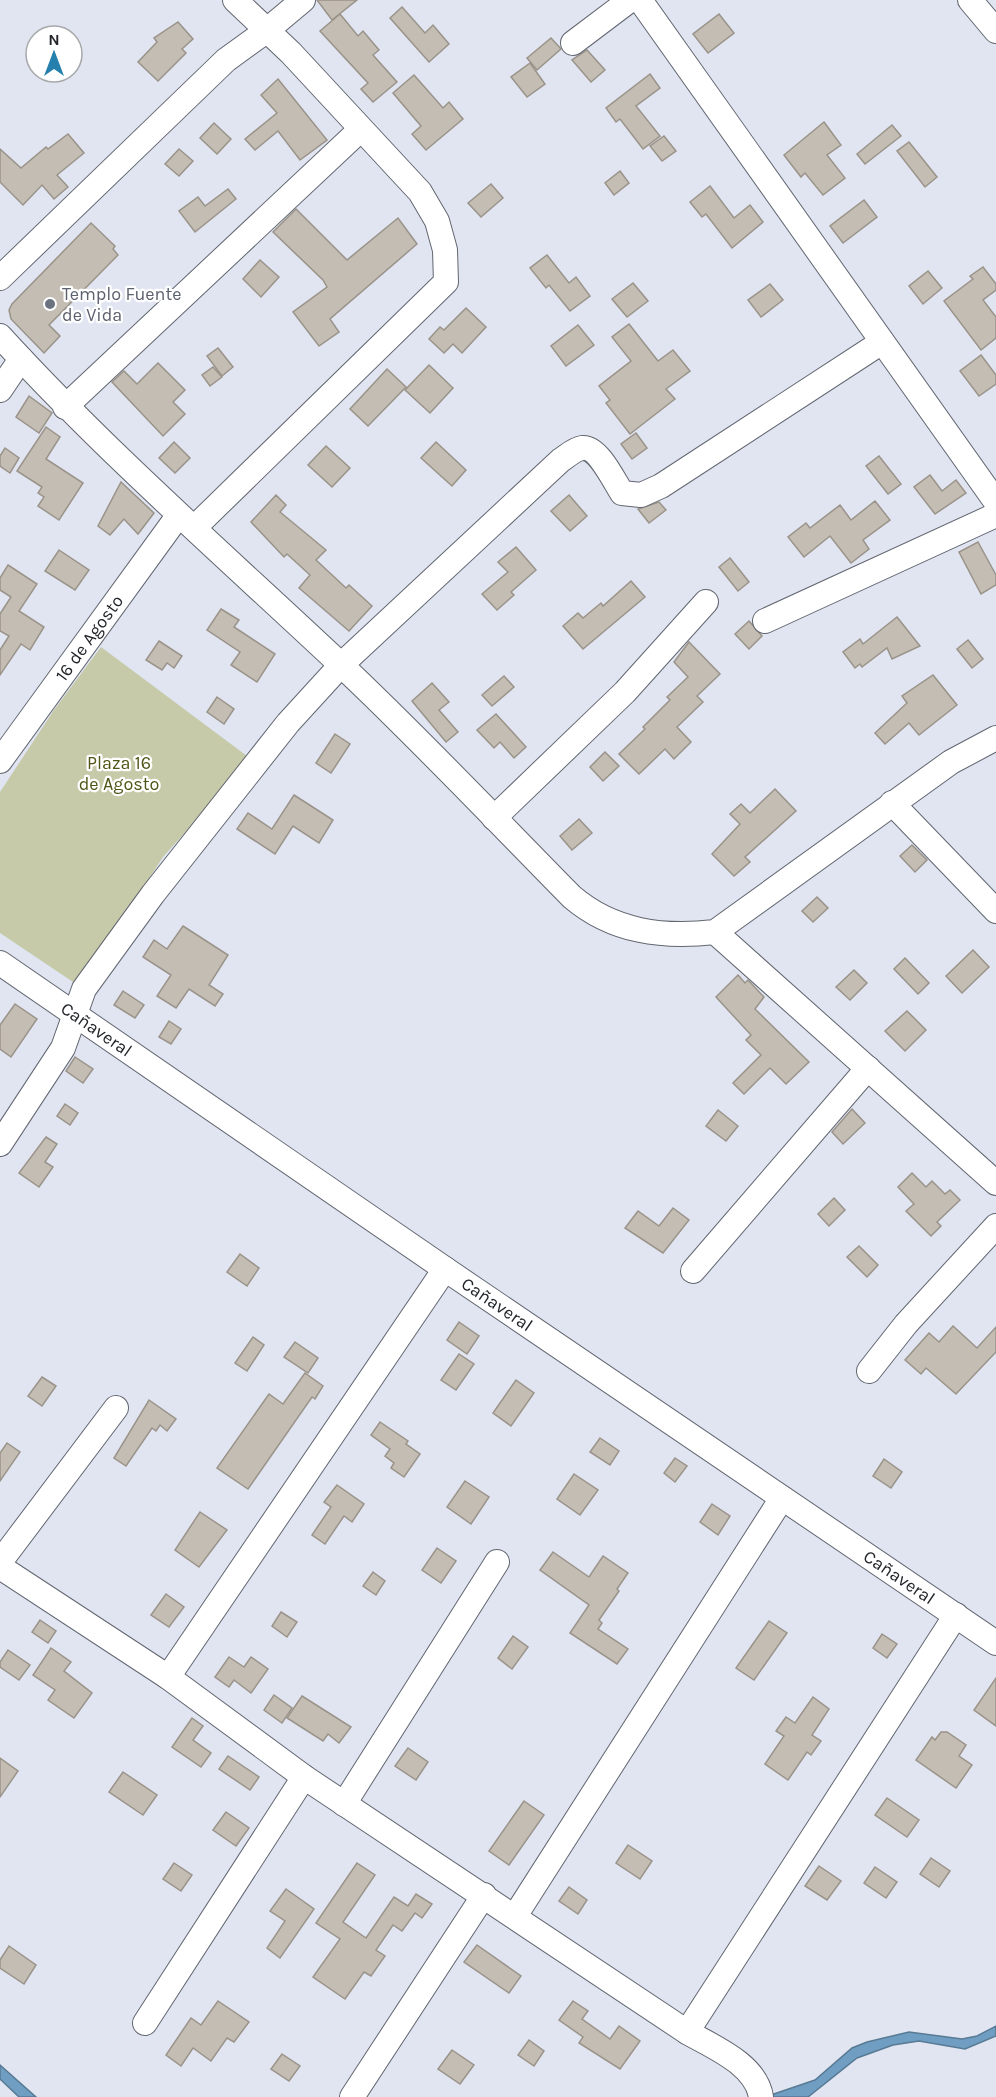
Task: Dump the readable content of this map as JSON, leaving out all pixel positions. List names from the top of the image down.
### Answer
{
  "streets": {
    "street": ["16 de Agosto", "Cañaveral"]
  },
  "parks": ["Plaza 16 de Agosto"],
  "places": ["Templo Fuente de Vida"],
  "north": "top"
}
